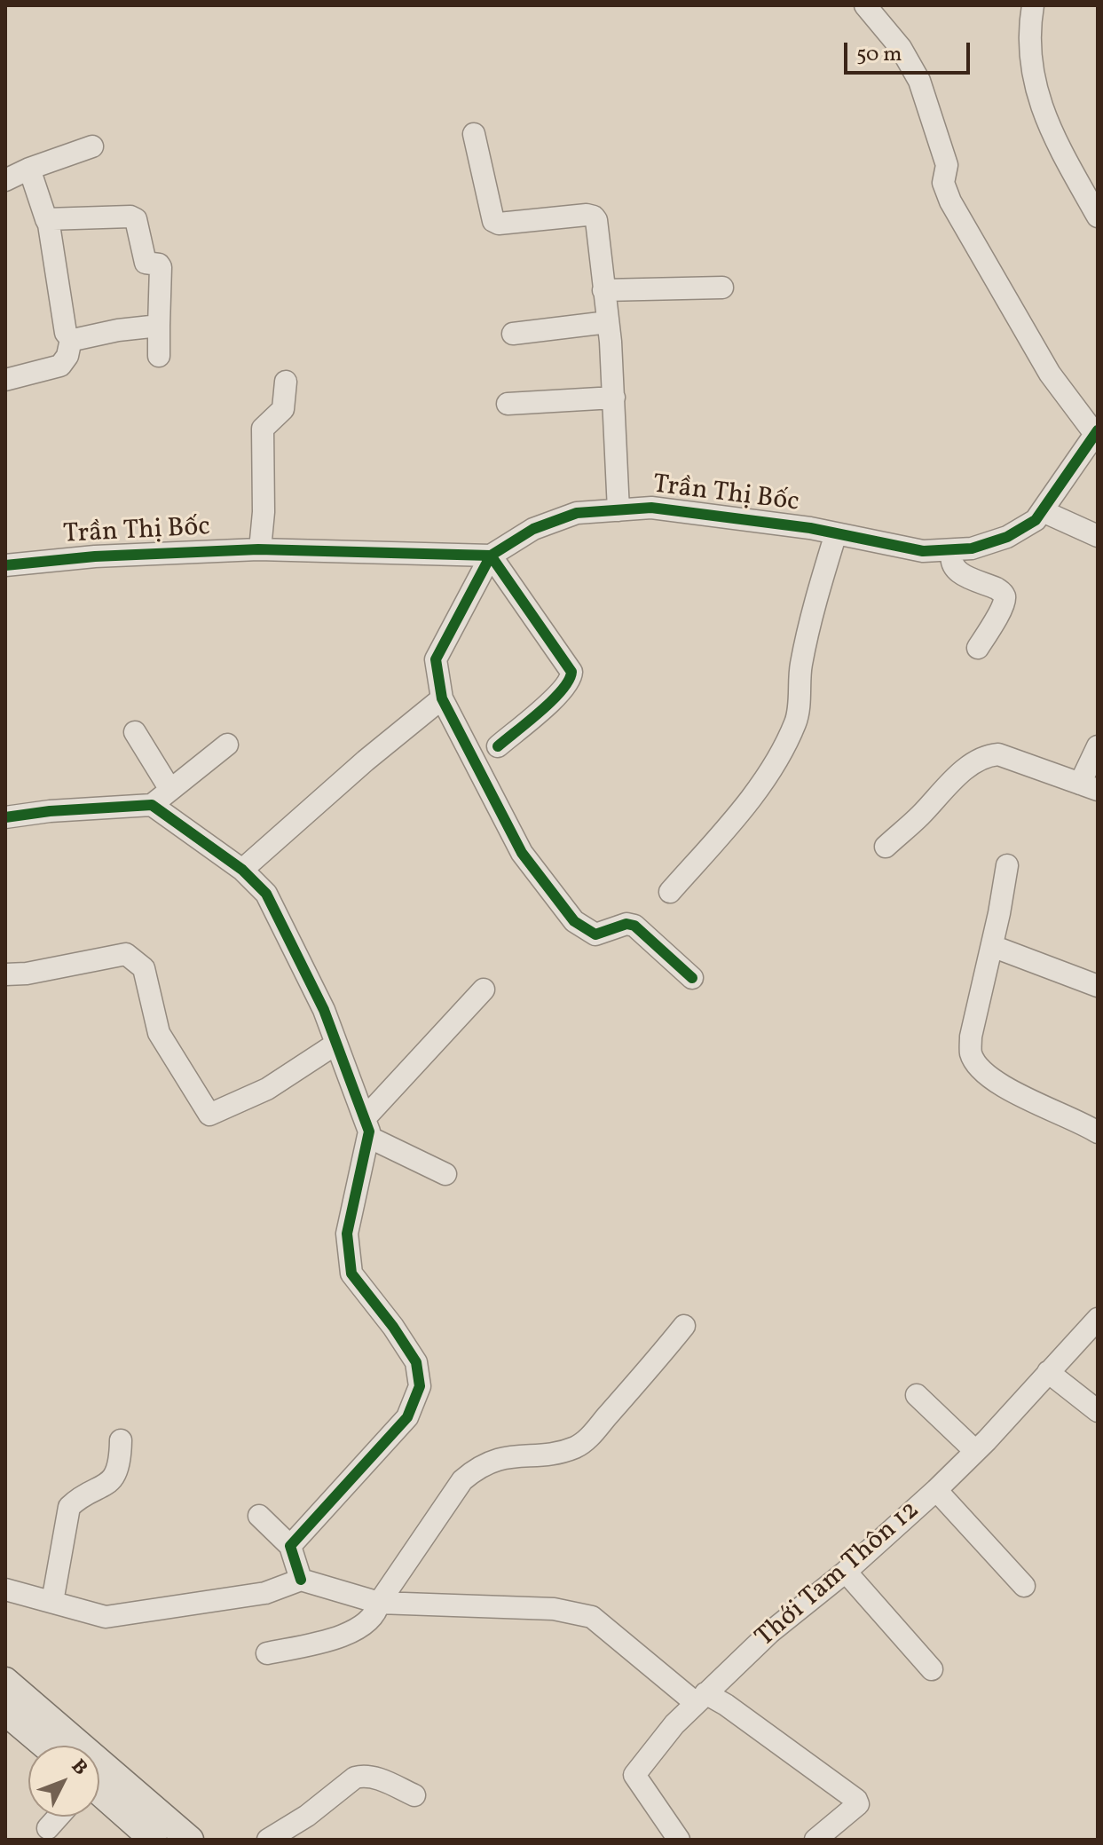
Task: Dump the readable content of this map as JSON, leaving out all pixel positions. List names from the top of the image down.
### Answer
{
  "streets": {
    "street": ["Trần Thị Bốc", "Thới Tam Thôn 12"]
  },
  "scale_bar": "50 m",
  "north": "top right"
}
